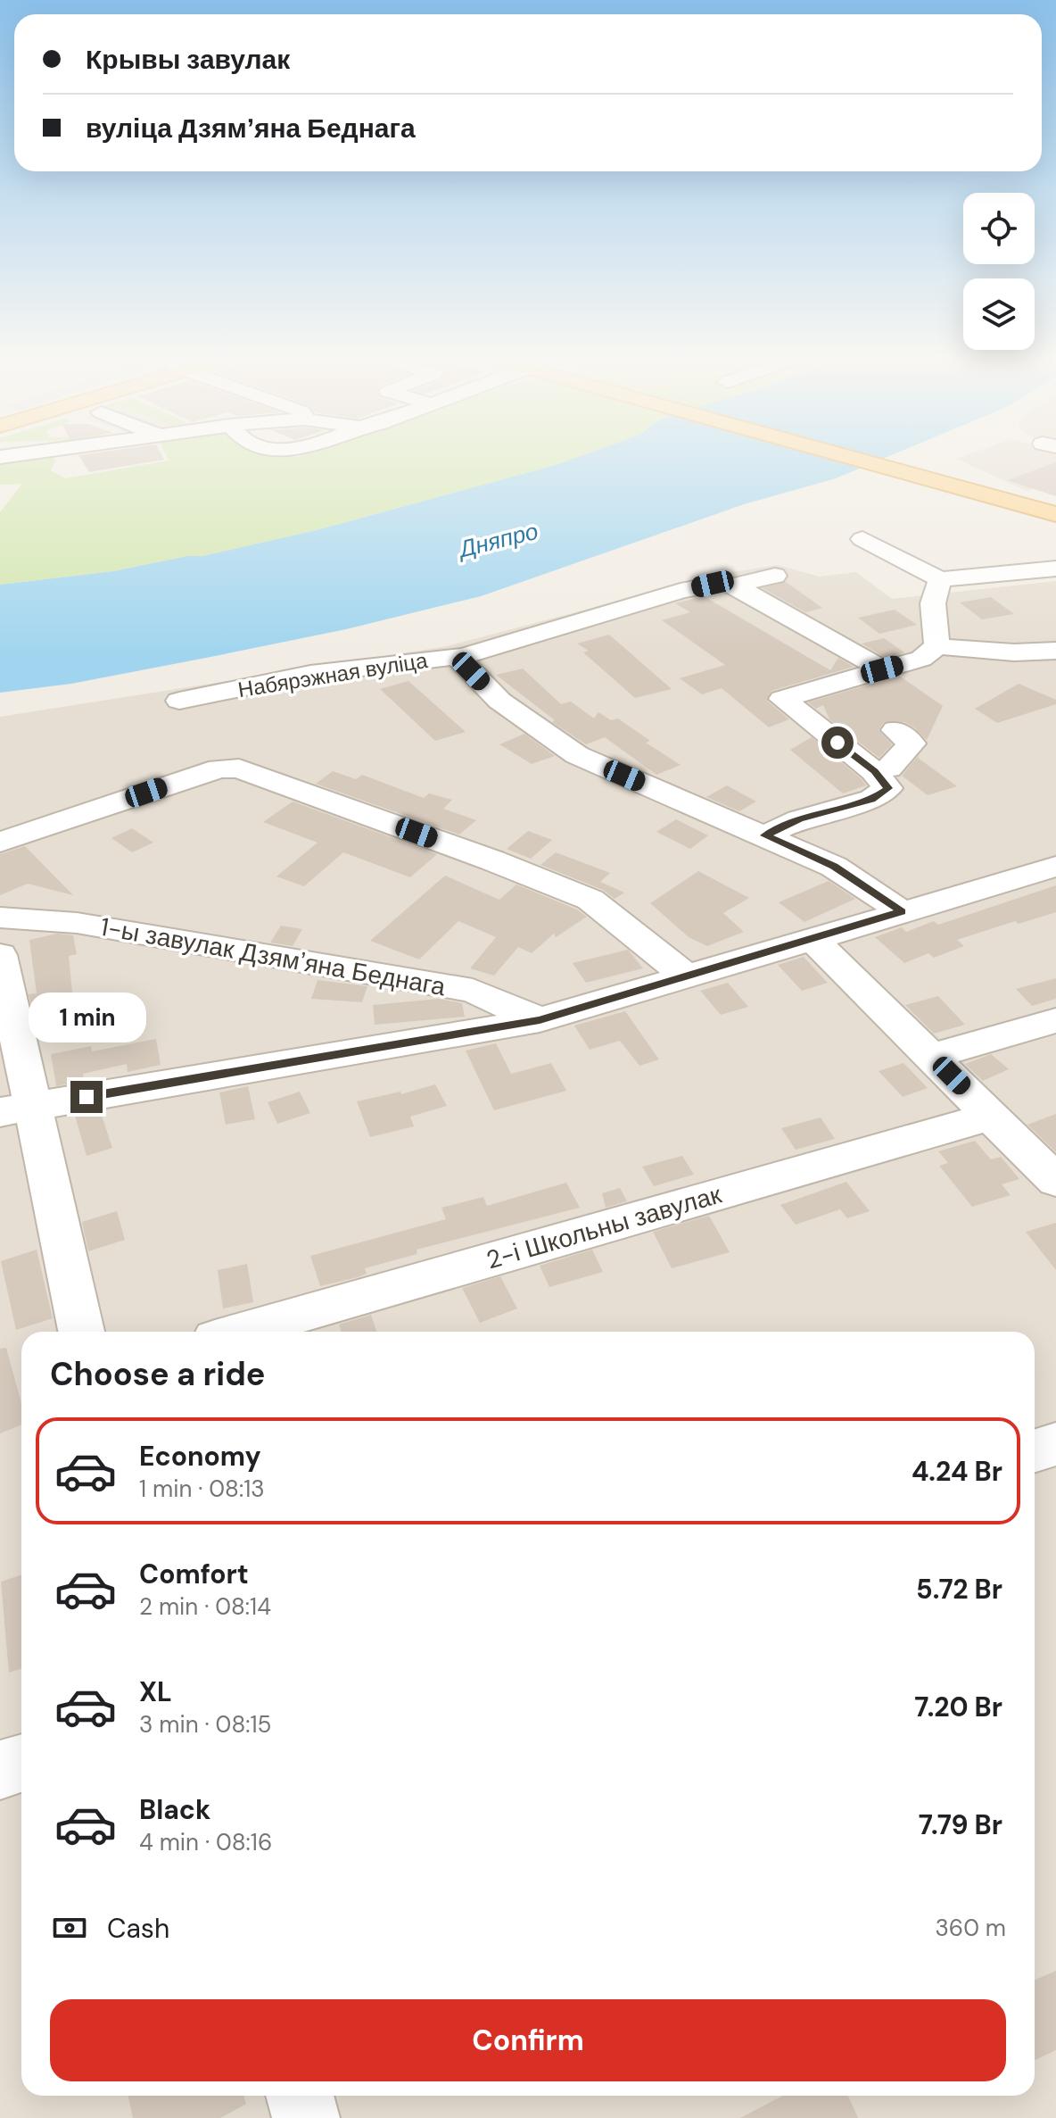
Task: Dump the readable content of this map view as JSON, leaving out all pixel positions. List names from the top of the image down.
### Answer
{
  "streets": {
    "street": ["Набярэжная вуліца", "1-ы завулак Дзямʼяна Беднага", "2-і Школьны завулак"]
  },
  "water": ["Дняпро"],
  "page": {
    "banner": ["Крывы завулак", "вуліца Дзямʼяна Беднага"],
    "bubble": "1 min",
    "heading": "Choose a ride",
    "list": [
      {
        "name": "Economy",
        "note": "1 min · 08:13",
        "value": "4.24 Br"
      },
      {
        "name": "Comfort",
        "note": "2 min · 08:14",
        "value": "5.72 Br"
      },
      {
        "name": "XL",
        "note": "3 min · 08:15",
        "value": "7.20 Br"
      },
      {
        "name": "Black",
        "note": "4 min · 08:16",
        "value": "7.79 Br"
      }
    ],
    "pay": ["Cash", "360 m"],
    "buttons": "Confirm"
  }
}
